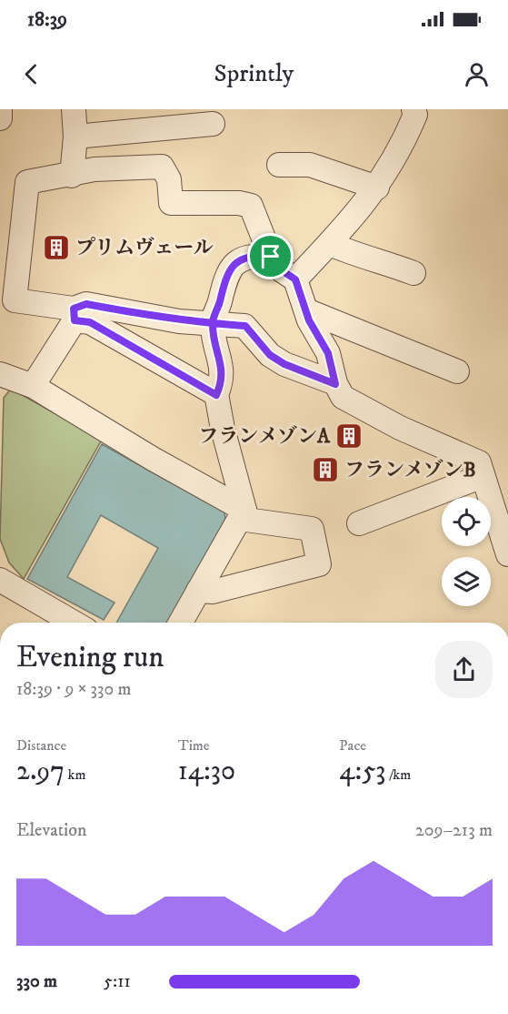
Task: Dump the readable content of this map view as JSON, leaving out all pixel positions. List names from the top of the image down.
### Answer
{
  "places": {
    "building": ["プリムヴェール", "フランメゾンA", "フランメゾンB"]
  },
  "page": {
    "status": "18:39",
    "header": "Sprintly",
    "heading": ["Evening run", "18:39 · 9 × 330 m"],
    "stats": [
      ["Distance", "2.97 km"],
      ["Time", "14:30"],
      ["Pace", "4:53 /km"]
    ],
    "chart": ["Elevation", "209–213 m"],
    "list": [
      {
        "name": "330 m",
        "note": "5:11"
      }
    ]
  }
}
